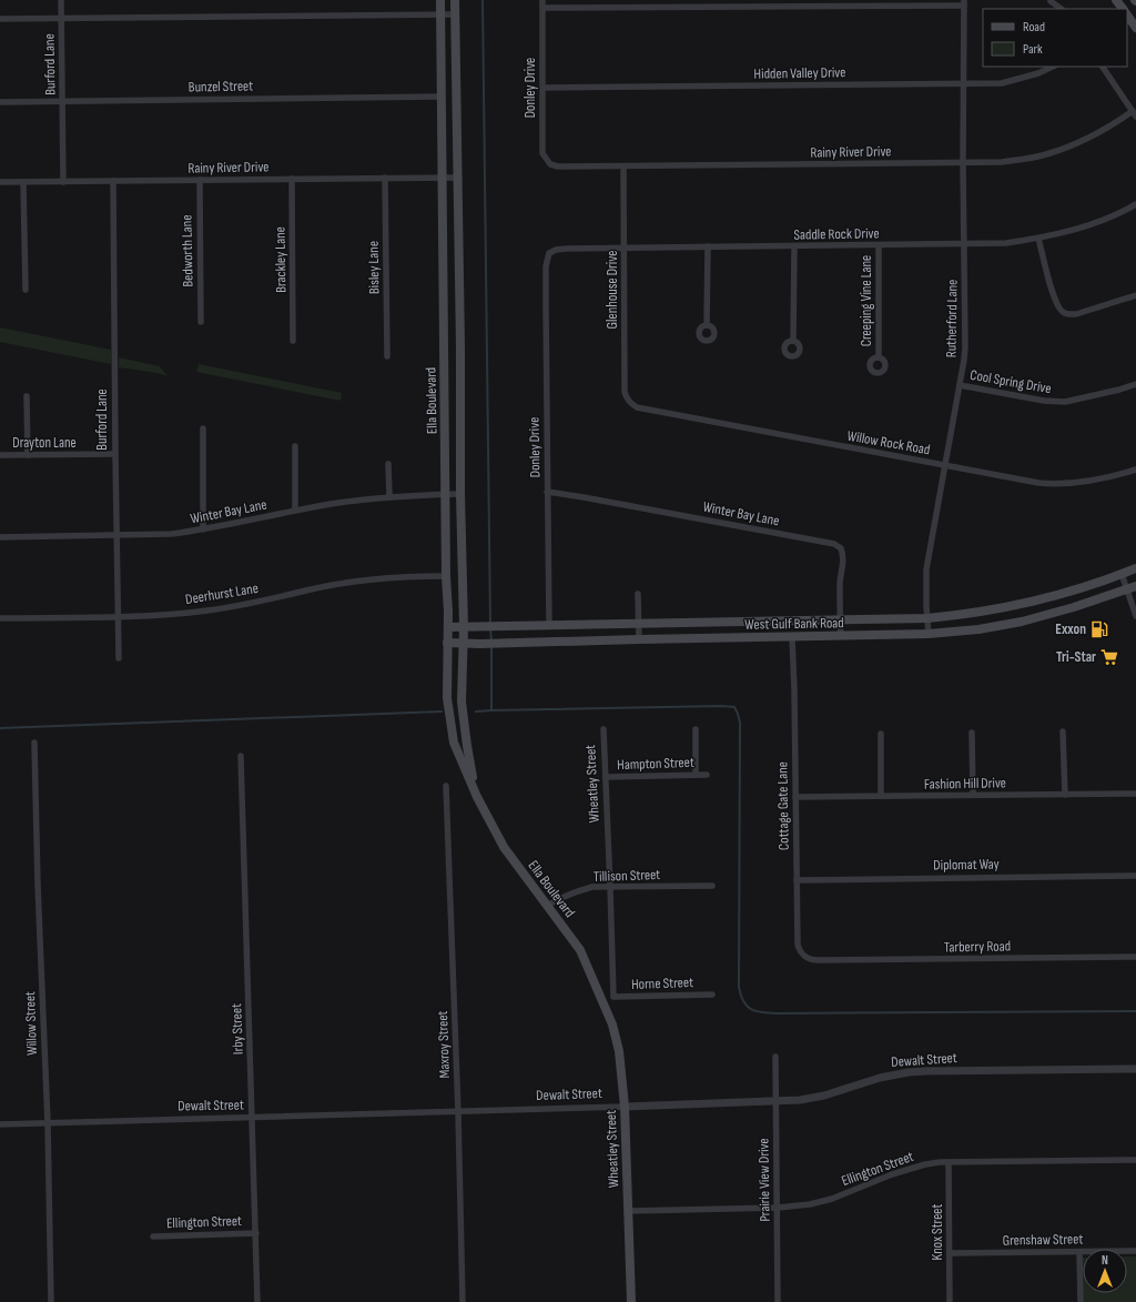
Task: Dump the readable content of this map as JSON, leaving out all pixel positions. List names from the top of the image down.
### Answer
{
  "streets": {
    "main road": ["Ella Boulevard", "West Gulf Bank Road", "Wheatley Street"],
    "street": [
      "Burford Lane",
      "Hidden Valley Drive",
      "Bunzel Street",
      "Donley Drive",
      "Rainy River Drive",
      "Saddle Rock Drive",
      "Bedworth Lane",
      "Brackley Lane",
      "Bisley Lane",
      "Glenhouse Drive",
      "Creeping Vine Lane",
      "Rutherford Lane",
      "Cool Spring Drive",
      "Drayton Lane",
      "Willow Rock Road",
      "Winter Bay Lane",
      "Deerhurst Lane",
      "Hampton Street",
      "Fashion Hill Drive",
      "Cottage Gate Lane",
      "Diplomat Way",
      "Tillison Street",
      "Tarberry Road",
      "Horne Street",
      "Willow Street",
      "Irby Street",
      "Maxroy Street",
      "Dewalt Street",
      "Ellington Street",
      "Prairie View Drive",
      "Knox Street",
      "Grenshaw Street"
    ]
  },
  "crossings": [
    ["Burford Lane", "Bunzel Street"],
    ["Burford Lane", "Rainy River Drive"],
    ["Burford Lane", "Drayton Lane"],
    ["Burford Lane", "Winter Bay Lane"],
    ["Burford Lane", "Deerhurst Lane"],
    ["Hidden Valley Drive", "Donley Drive"],
    ["Hidden Valley Drive", "Rutherford Lane"],
    ["Bunzel Street", "Ella Boulevard"],
    ["Donley Drive", "Rainy River Drive"],
    ["Donley Drive", "Saddle Rock Drive"],
    ["Donley Drive", "Winter Bay Lane"],
    ["Donley Drive", "West Gulf Bank Road"],
    ["Rainy River Drive", "Bedworth Lane"],
    ["Rainy River Drive", "Brackley Lane"],
    ["Rainy River Drive", "Bisley Lane"],
    ["Rainy River Drive", "Glenhouse Drive"],
    ["Rainy River Drive", "Rutherford Lane"],
    ["Rainy River Drive", "Ella Boulevard"],
    ["Saddle Rock Drive", "Glenhouse Drive"],
    ["Saddle Rock Drive", "Creeping Vine Lane"],
    ["Saddle Rock Drive", "Rutherford Lane"],
    ["Glenhouse Drive", "Willow Rock Road"],
    ["Rutherford Lane", "Cool Spring Drive"],
    ["Rutherford Lane", "Willow Rock Road"],
    ["Rutherford Lane", "West Gulf Bank Road"],
    ["Ella Boulevard", "Winter Bay Lane"],
    ["Ella Boulevard", "Deerhurst Lane"],
    ["Ella Boulevard", "West Gulf Bank Road"],
    ["Ella Boulevard", "Wheatley Street"],
    ["Ella Boulevard", "Tillison Street"],
    ["Winter Bay Lane", "West Gulf Bank Road"],
    ["West Gulf Bank Road", "Cottage Gate Lane"],
    ["Hampton Street", "Wheatley Street"],
    ["Wheatley Street", "Tillison Street"],
    ["Wheatley Street", "Horne Street"],
    ["Wheatley Street", "Dewalt Street"],
    ["Wheatley Street", "Ellington Street"],
    ["Fashion Hill Drive", "Cottage Gate Lane"],
    ["Cottage Gate Lane", "Diplomat Way"],
    ["Cottage Gate Lane", "Tarberry Road"],
    ["Willow Street", "Dewalt Street"],
    ["Irby Street", "Dewalt Street"],
    ["Irby Street", "Ellington Street"],
    ["Maxroy Street", "Dewalt Street"],
    ["Dewalt Street", "Prairie View Drive"],
    ["Ellington Street", "Prairie View Drive"],
    ["Ellington Street", "Knox Street"],
    ["Knox Street", "Grenshaw Street"]
  ],
  "places": {
    "fuel station": ["Exxon"],
    "supermarket": ["Tri-Star"]
  },
  "legend": ["Road", "Park"],
  "north": "top"
}
